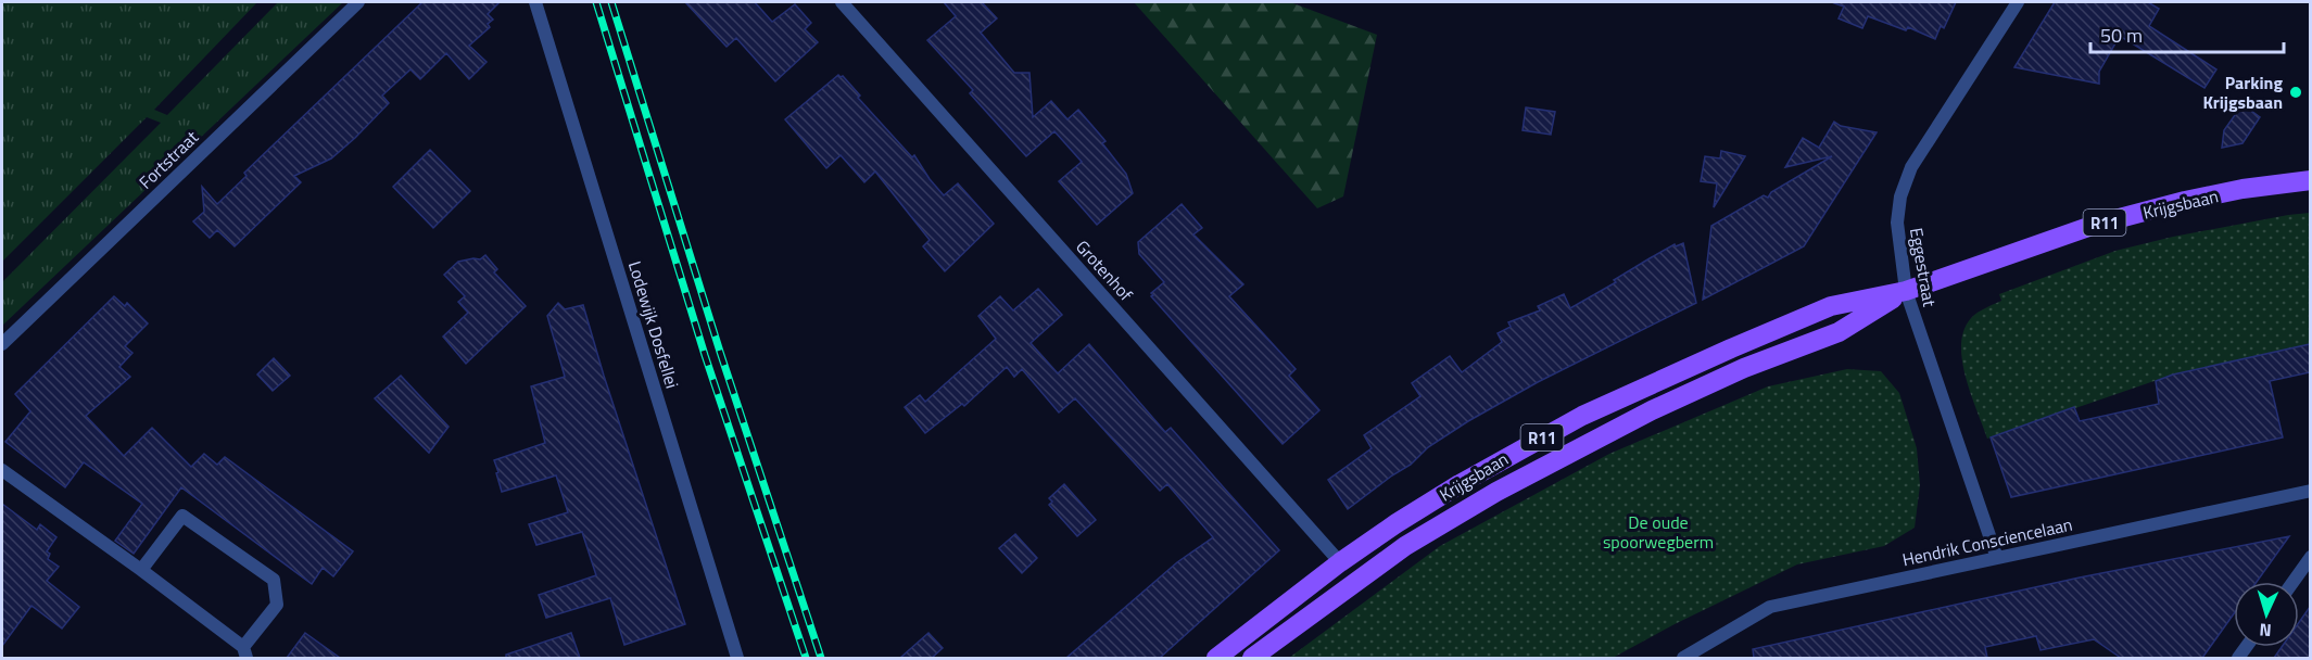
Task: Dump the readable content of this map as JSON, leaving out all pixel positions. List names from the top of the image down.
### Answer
{
  "streets": {
    "main road": ["Krijgsbaan", "R11"],
    "street": [
      "Fortstraat",
      "Eggestraat",
      "Grotenhof",
      "Lodewijk Dosfellei",
      "Hendrik Consciencelaan"
    ]
  },
  "crossings": [
    ["Krijgsbaan", "Eggestraat"],
    ["Krijgsbaan", "Grotenhof"],
    ["Eggestraat", "Hendrik Consciencelaan"]
  ],
  "parks": ["De oude spoorwegberm"],
  "places": ["Parking Krijgsbaan"],
  "scale_bar": "50 m",
  "north": "bottom"
}
